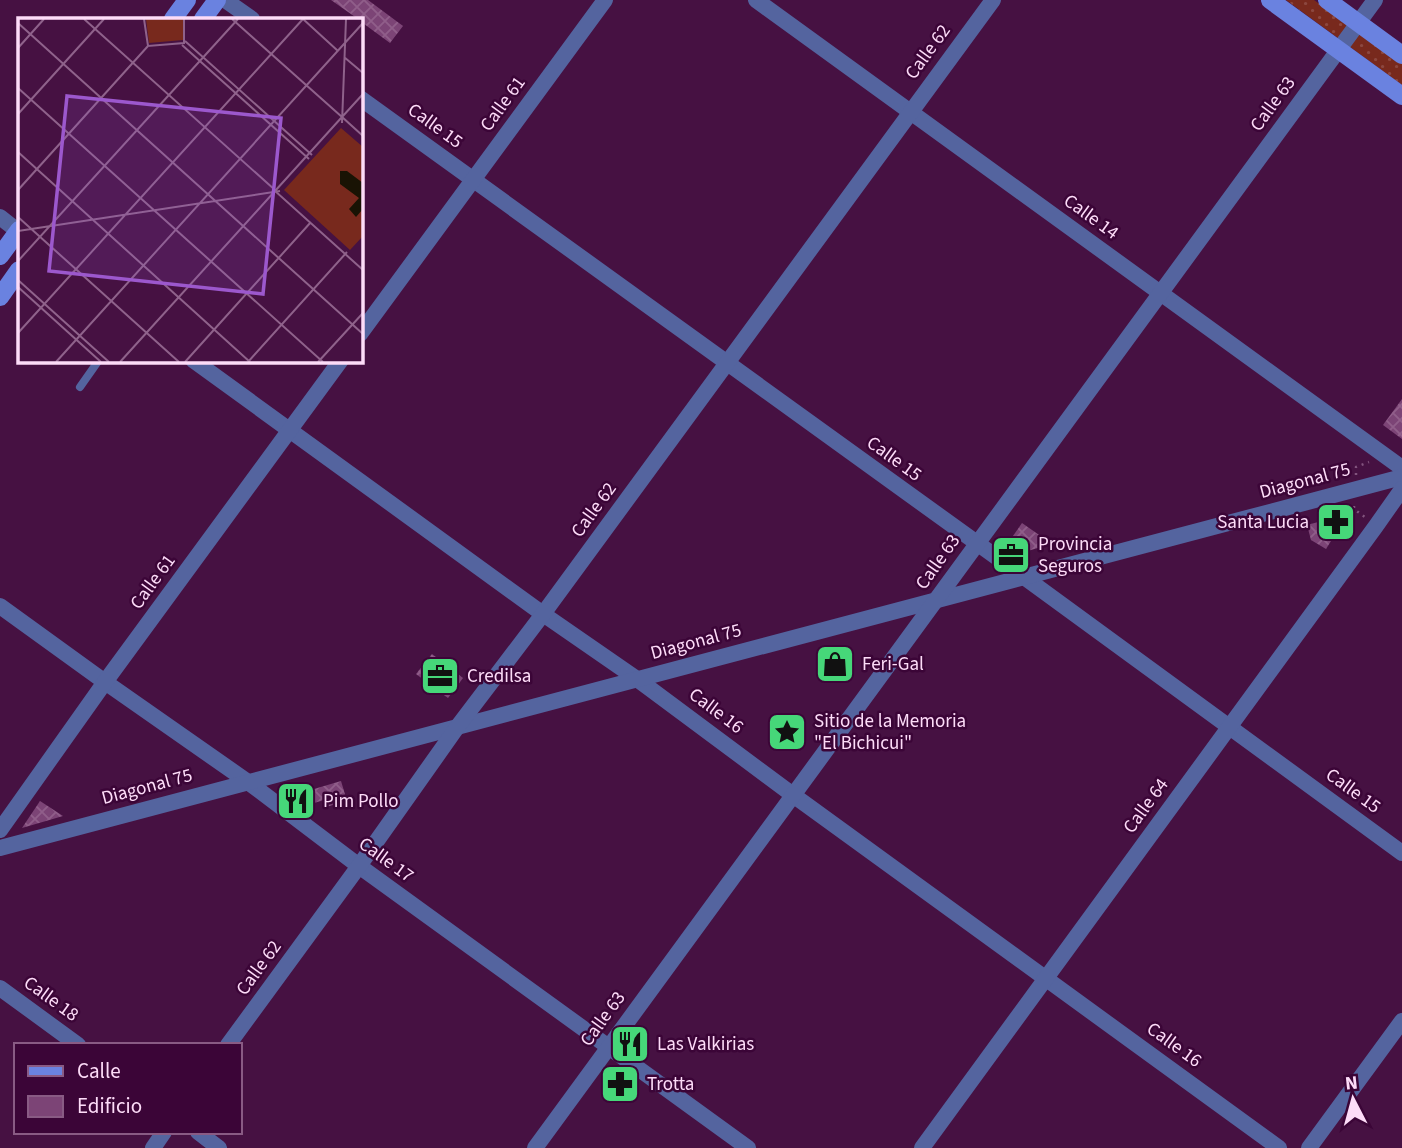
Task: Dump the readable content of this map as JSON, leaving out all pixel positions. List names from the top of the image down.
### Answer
{
  "streets": {
    "street": [
      "Calle 62",
      "Calle 61",
      "Calle 63",
      "Calle 15",
      "Calle 14",
      "Diagonal 75",
      "Calle 16",
      "Calle 64",
      "Calle 17",
      "Calle 18"
    ]
  },
  "crossings": [
    ["Calle 62", "Calle 15"],
    ["Calle 62", "Calle 14"],
    ["Calle 62", "Diagonal 75"],
    ["Calle 62", "Calle 16"],
    ["Calle 62", "Calle 17"],
    ["Calle 61", "Calle 15"],
    ["Calle 61", "Calle 16"],
    ["Calle 61", "Calle 17"],
    ["Calle 63", "Calle 15"],
    ["Calle 63", "Calle 14"],
    ["Calle 63", "Diagonal 75"],
    ["Calle 63", "Calle 16"],
    ["Calle 63", "Calle 17"],
    ["Calle 15", "Diagonal 75"],
    ["Calle 15", "Calle 64"],
    ["Diagonal 75", "Calle 16"],
    ["Diagonal 75", "Calle 17"],
    ["Calle 16", "Calle 64"]
  ],
  "places": {
    "pharmacy": ["Santa Lucia", "Trotta"],
    "office": ["Provincia Seguros", "Credilsa"],
    "shop": ["Feri-Gal"],
    "place": ["Sitio de la Memoria \"El Bichicui\""],
    "restaurant": ["Pim Pollo", "Las Valkirias"]
  },
  "legend": ["Calle", "Edificio"],
  "north": "top"
}
